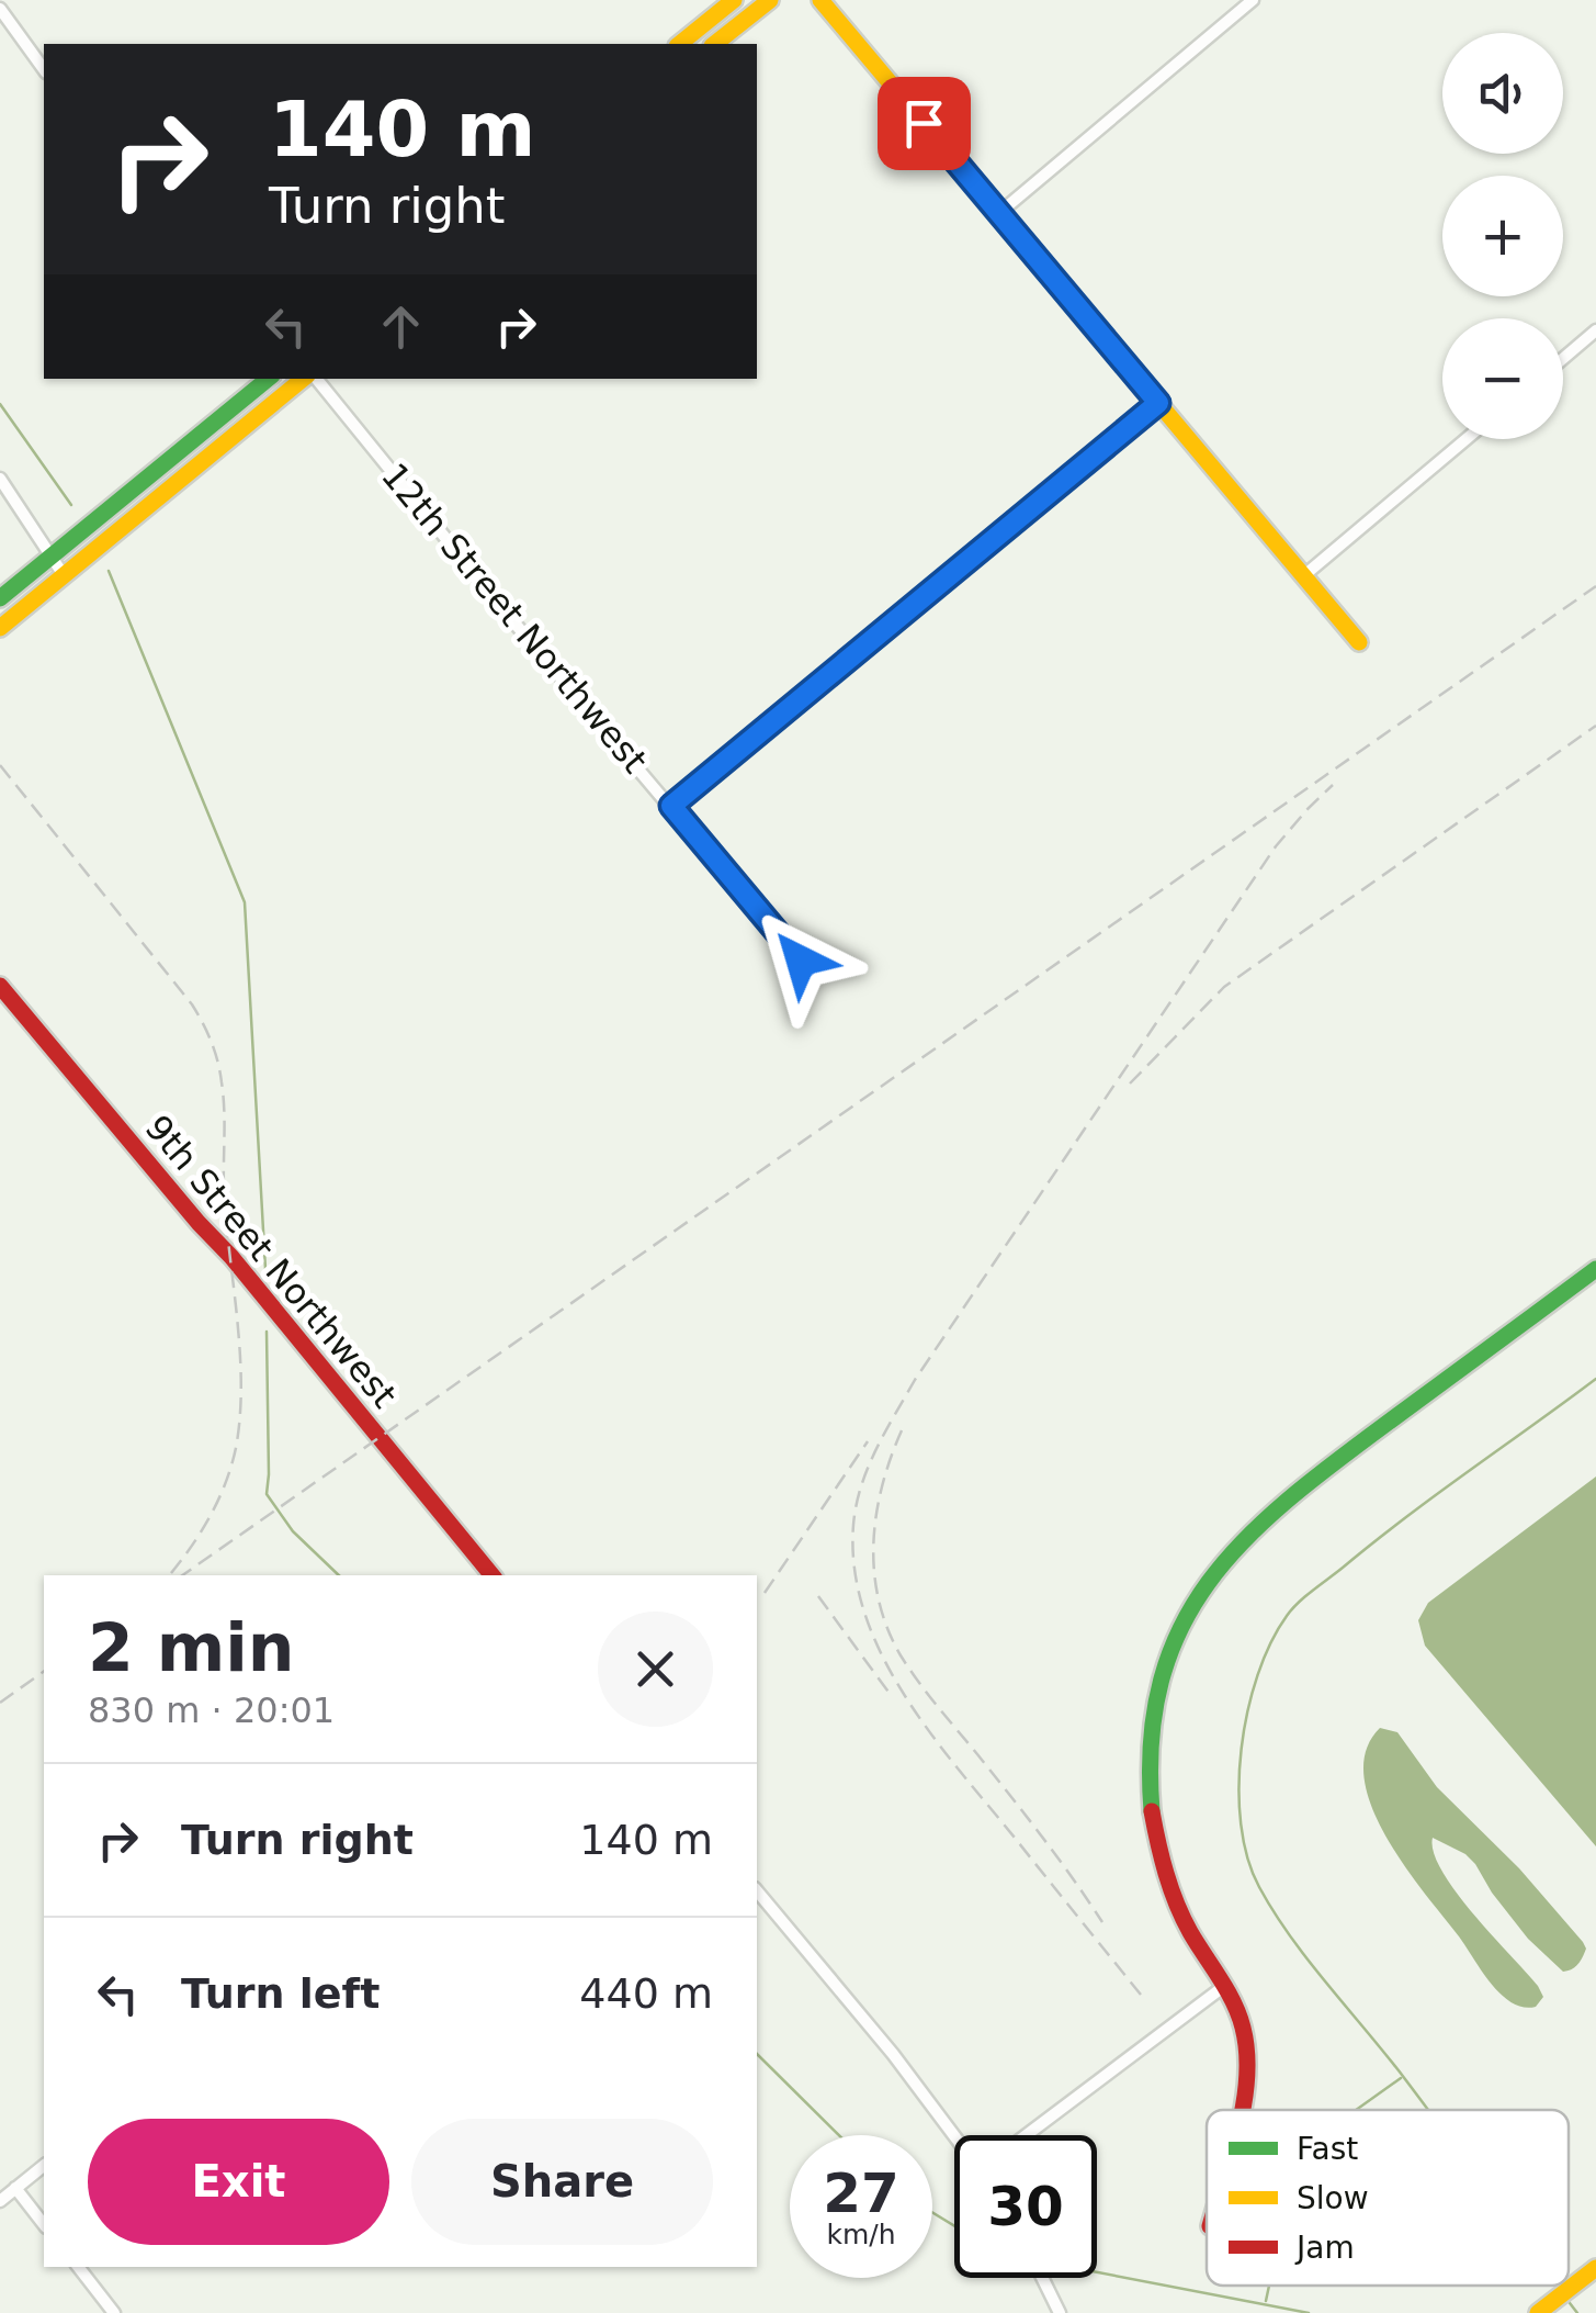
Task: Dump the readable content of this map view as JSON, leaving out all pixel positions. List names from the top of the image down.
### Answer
{
  "streets": {
    "street": ["12th Street Northwest", "9th Street Northwest"]
  },
  "legend": ["Fast", "Slow", "Jam"],
  "page": {
    "map_buttons": ["+", "−"],
    "turn": ["140 m", "Turn right"],
    "heading": ["2 min", "830 m · 20:01"],
    "list": [
      {
        "name": "Turn right",
        "value": "140 m"
      },
      {
        "name": "Turn left",
        "value": "440 m"
      }
    ],
    "buttons": ["Exit", "Share"],
    "speed": "27 km/h",
    "limit": "30"
  }
}
